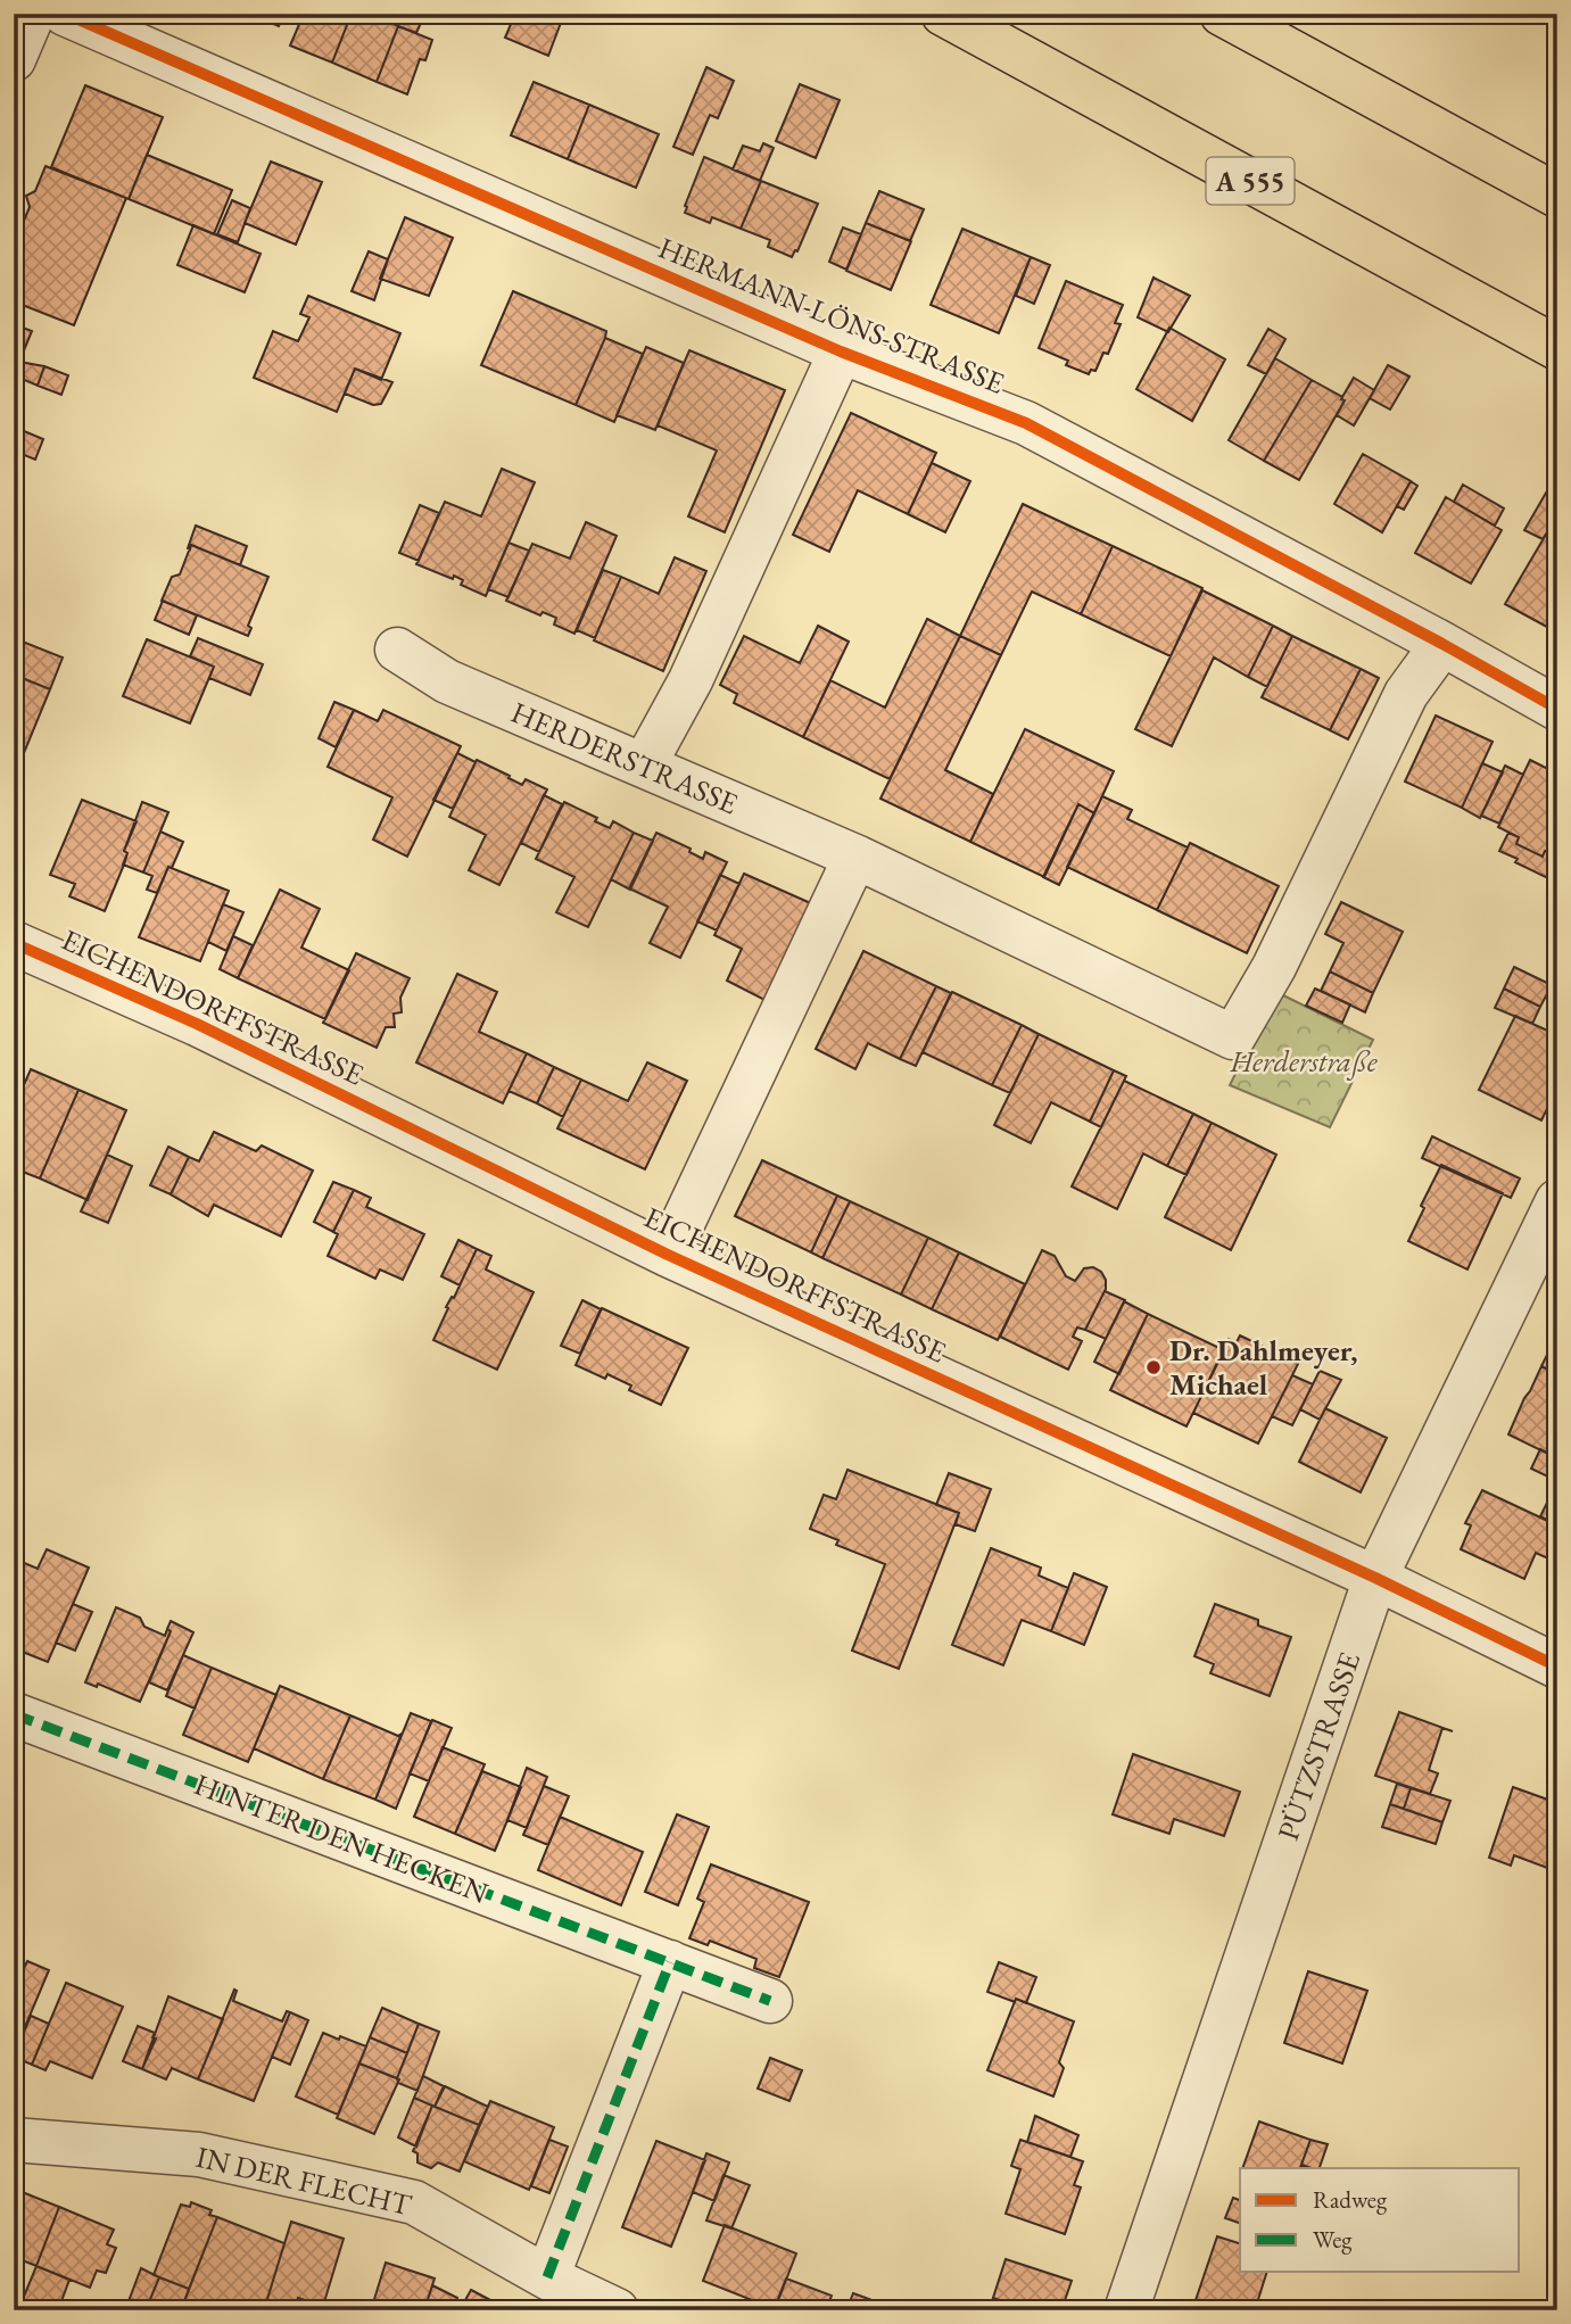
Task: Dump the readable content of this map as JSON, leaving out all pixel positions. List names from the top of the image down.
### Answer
{
  "streets": {
    "highway": ["A 555"],
    "street": [
      "HERMANN-LÖNS-STRASSE",
      "HERDERSTRASSE",
      "EICHENDORFFSTRASSE",
      "PÜTZSTRASSE",
      "HINTER DEN HECKEN",
      "IN DER FLECHT"
    ]
  },
  "crossings": [
    ["HERMANN-LÖNS-STRASSE", "HERDERSTRASSE"],
    ["EICHENDORFFSTRASSE", "PÜTZSTRASSE"]
  ],
  "parks": ["Herderstraße"],
  "places": ["Dr. Dahlmeyer, Michael"],
  "legend": ["Radweg", "Weg"]
}
